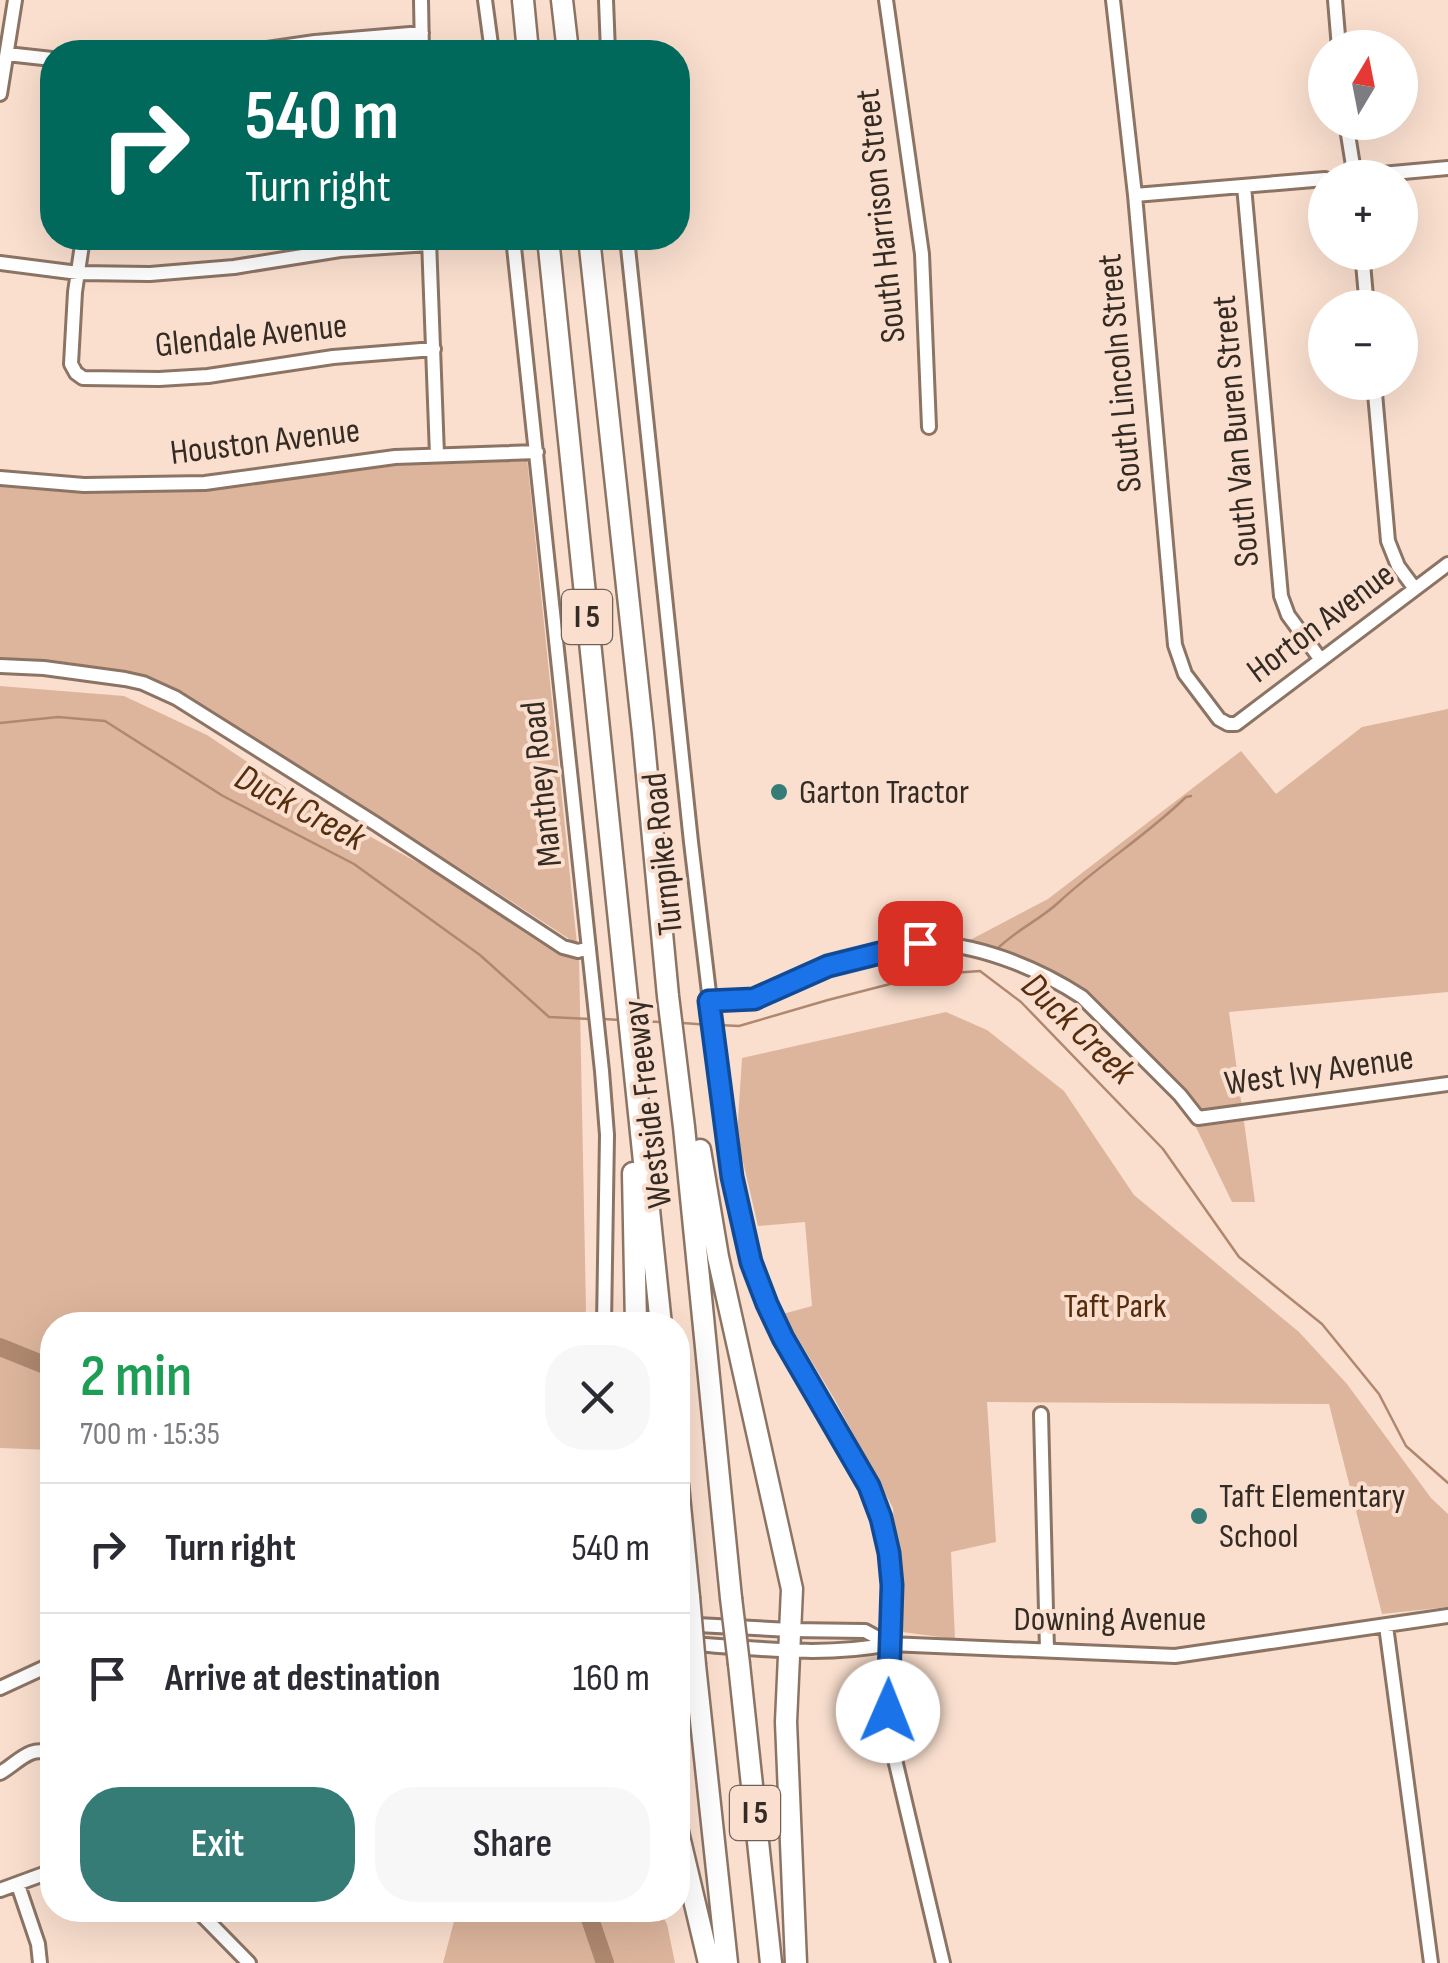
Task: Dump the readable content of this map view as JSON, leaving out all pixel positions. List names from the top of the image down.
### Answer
{
  "streets": {
    "highway": ["I 5", "Westside Freeway"],
    "street": [
      "South Harrison Street",
      "Glendale Avenue",
      "South Lincoln Street",
      "South Van Buren Street",
      "Houston Avenue",
      "Horton Avenue",
      "Manthey Road",
      "Turnpike Road",
      "West Ivy Avenue",
      "Downing Avenue"
    ]
  },
  "crossings": [
    ["South Lincoln Street", "Horton Avenue"],
    ["South Van Buren Street", "Horton Avenue"],
    ["Houston Avenue", "Manthey Road"],
    ["Turnpike Road", "West Ivy Avenue"],
    ["Turnpike Road", "Downing Avenue"]
  ],
  "water": ["Duck Creek"],
  "parks": ["Taft Park"],
  "places": ["Garton Tractor", "Taft Elementary School"],
  "north": "top",
  "page": {
    "map_buttons": ["+", "−"],
    "turn": ["540 m", "Turn right"],
    "heading": ["2 min", "700 m · 15:35"],
    "list": [
      {
        "name": "Turn right",
        "value": "540 m"
      },
      {
        "name": "Arrive at destination",
        "value": "160 m"
      }
    ],
    "buttons": ["Exit", "Share"]
  }
}
